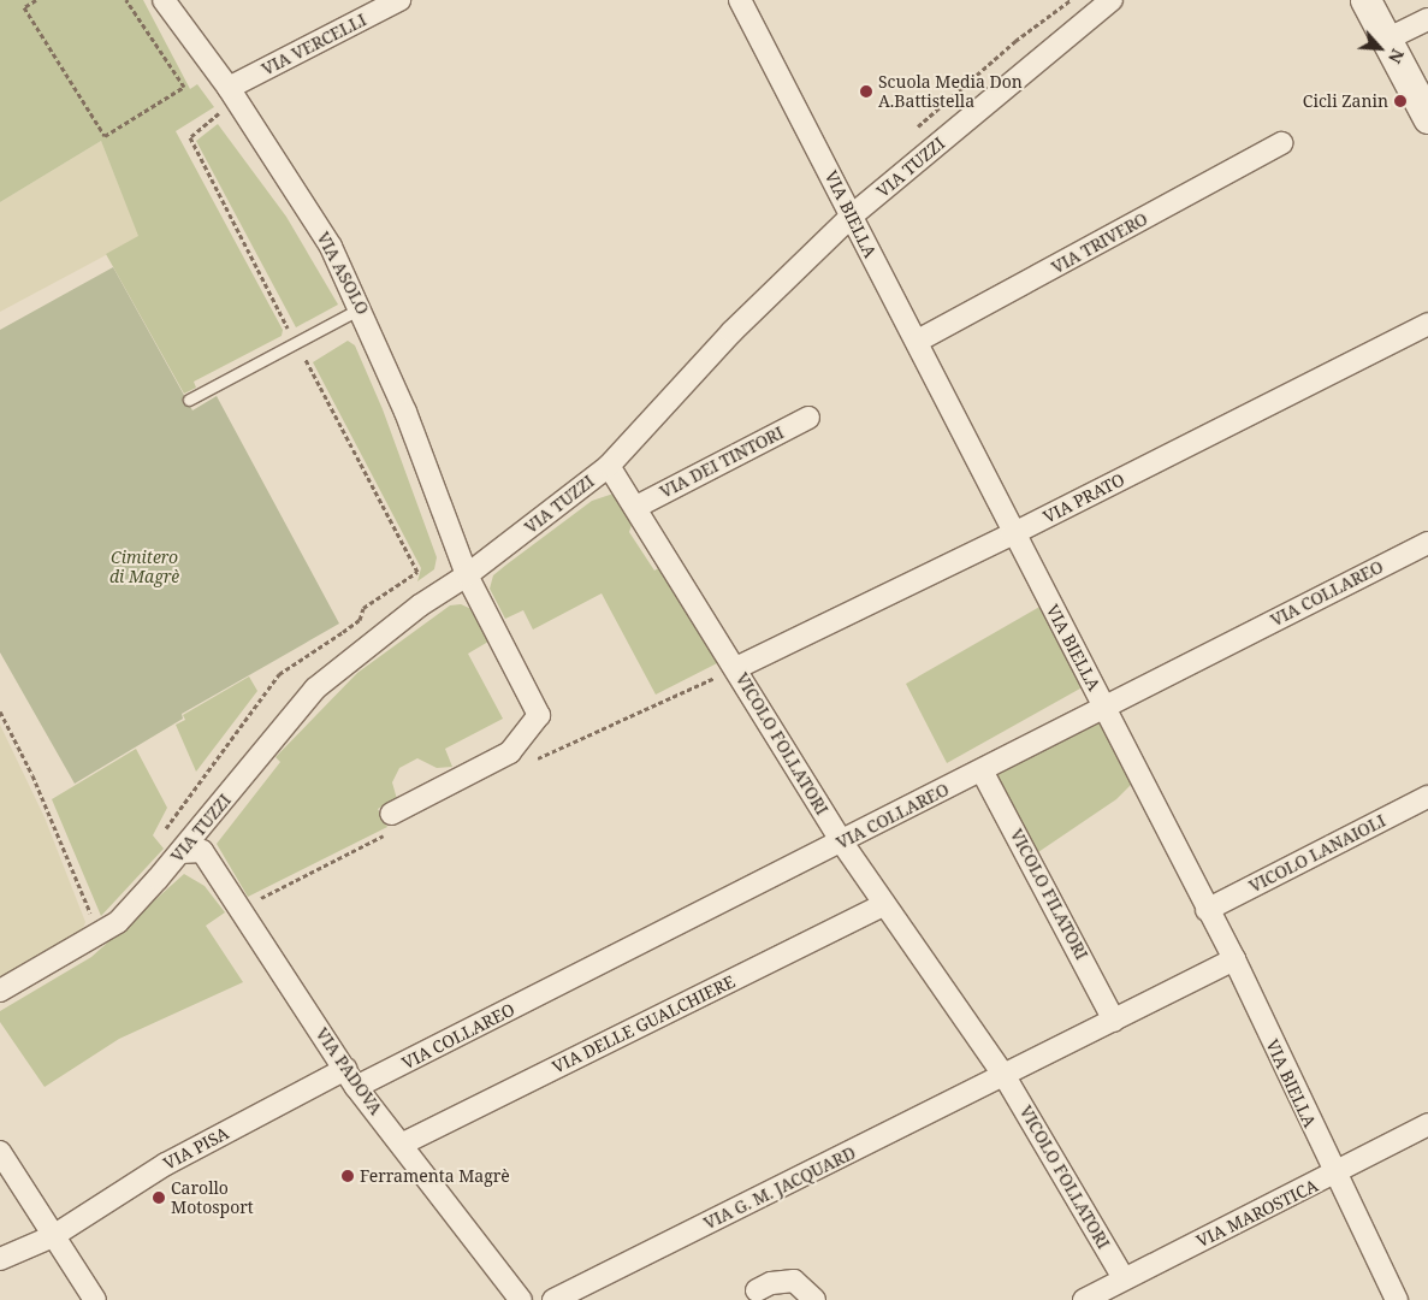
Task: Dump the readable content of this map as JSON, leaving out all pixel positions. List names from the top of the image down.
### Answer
{
  "streets": {
    "street": [
      "VIA VERCELLI",
      "VIA TUZZI",
      "VIA BIELLA",
      "VIA TRIVERO",
      "VIA ASOLO",
      "VIA DEI TINTORI",
      "VIA PRATO",
      "VIA COLLAREO",
      "VICOLO FOLLATORI",
      "VICOLO LANAIOLI",
      "VICOLO FILATORI",
      "VIA DELLE GUALCHIERE",
      "VIA PADOVA",
      "VIA PISA",
      "VIA G. M. JACQUARD",
      "VIA MAROSTICA"
    ]
  },
  "crossings": [
    ["VIA VERCELLI", "VIA ASOLO"],
    ["VIA TUZZI", "VIA BIELLA"],
    ["VIA TUZZI", "VIA ASOLO"],
    ["VIA TUZZI", "VICOLO FOLLATORI"],
    ["VIA TUZZI", "VIA PADOVA"],
    ["VIA BIELLA", "VIA TRIVERO"],
    ["VIA BIELLA", "VIA PRATO"],
    ["VIA BIELLA", "VIA COLLAREO"],
    ["VIA BIELLA", "VICOLO LANAIOLI"],
    ["VIA BIELLA", "VIA MAROSTICA"],
    ["VIA DEI TINTORI", "VICOLO FOLLATORI"],
    ["VIA PRATO", "VICOLO FOLLATORI"],
    ["VIA COLLAREO", "VICOLO FOLLATORI"],
    ["VIA COLLAREO", "VICOLO FILATORI"],
    ["VIA COLLAREO", "VIA PADOVA"],
    ["VICOLO FOLLATORI", "VIA DELLE GUALCHIERE"],
    ["VICOLO FOLLATORI", "VIA G. M. JACQUARD"],
    ["VICOLO FOLLATORI", "VIA MAROSTICA"],
    ["VIA DELLE GUALCHIERE", "VIA PADOVA"],
    ["VIA PADOVA", "VIA PISA"]
  ],
  "parks": ["Cimitero di Magrè"],
  "places": [
    "Scuola Media Don A.Battistella",
    "Cicli Zanin",
    "Ferramenta Magrè",
    "Carollo Motosport"
  ],
  "north": "bottom right"
}
